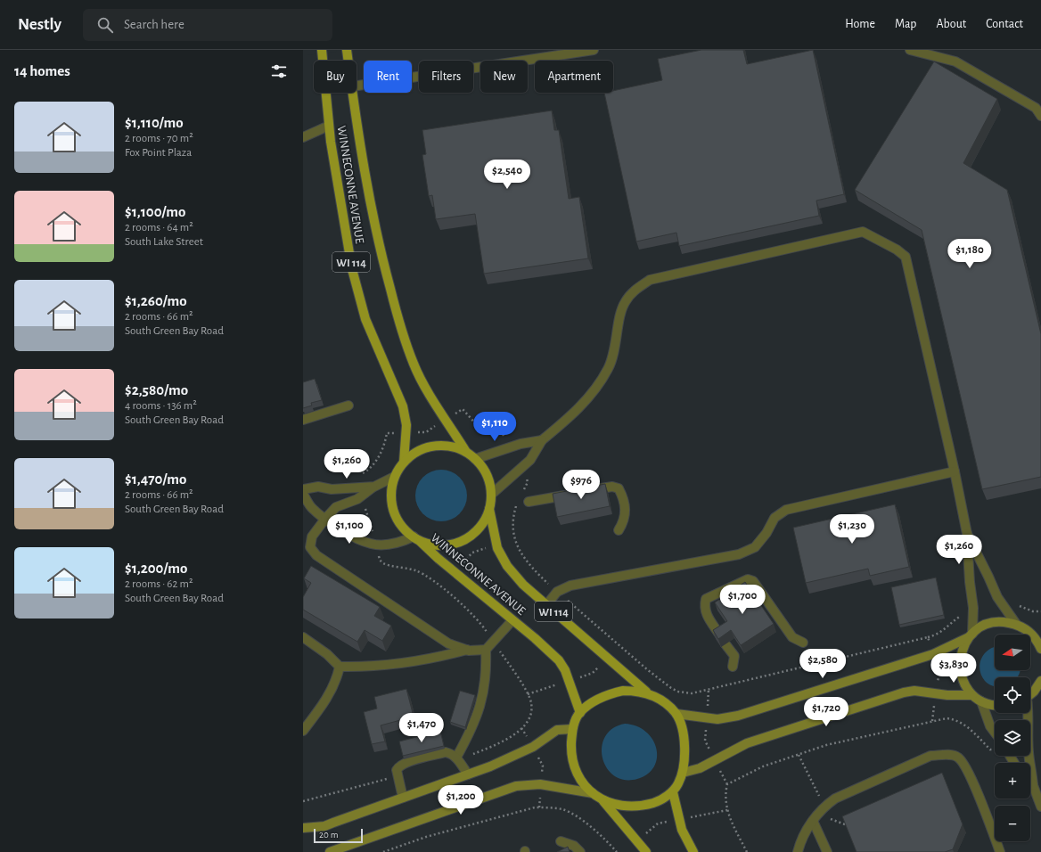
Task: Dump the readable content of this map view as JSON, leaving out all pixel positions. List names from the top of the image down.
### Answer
{
  "streets": {
    "main road": ["WINNECONNE AVENUE", "WI 114"]
  },
  "scale_bar": "20 m",
  "north": "left",
  "page": {
    "header": "Nestly",
    "search": "Search here",
    "nav": [
      "Home",
      "Map",
      "About",
      "Contact"
    ],
    "heading": "14 homes",
    "chip": [
      "Buy",
      "Rent",
      "Filters",
      "New",
      "Apartment"
    ],
    "list": [
      {
        "name": "$1,110/mo",
        "note": "2 rooms · 70 m² · Fox Point Plaza"
      },
      {
        "name": "$1,100/mo",
        "note": "2 rooms · 64 m² · South Lake Street"
      },
      {
        "name": "$1,260/mo",
        "note": "2 rooms · 66 m² · South Green Bay Road"
      },
      {
        "name": "$2,580/mo",
        "note": "4 rooms · 136 m² · South Green Bay Road"
      },
      {
        "name": "$1,470/mo",
        "note": "2 rooms · 66 m² · South Green Bay Road"
      },
      {
        "name": "$1,200/mo",
        "note": "2 rooms · 62 m² · South Green Bay Road"
      }
    ],
    "price": [
      "$2,540",
      "$1,180",
      "$1,110",
      "$1,260",
      "$976",
      "$1,100",
      "$1,230",
      "$1,260",
      "$1,700",
      "$2,580",
      "$3,830",
      "$1,720",
      "$1,470",
      "$1,200"
    ],
    "map_buttons": ["+", "−"],
    "scale": "20 m"
  }
}
